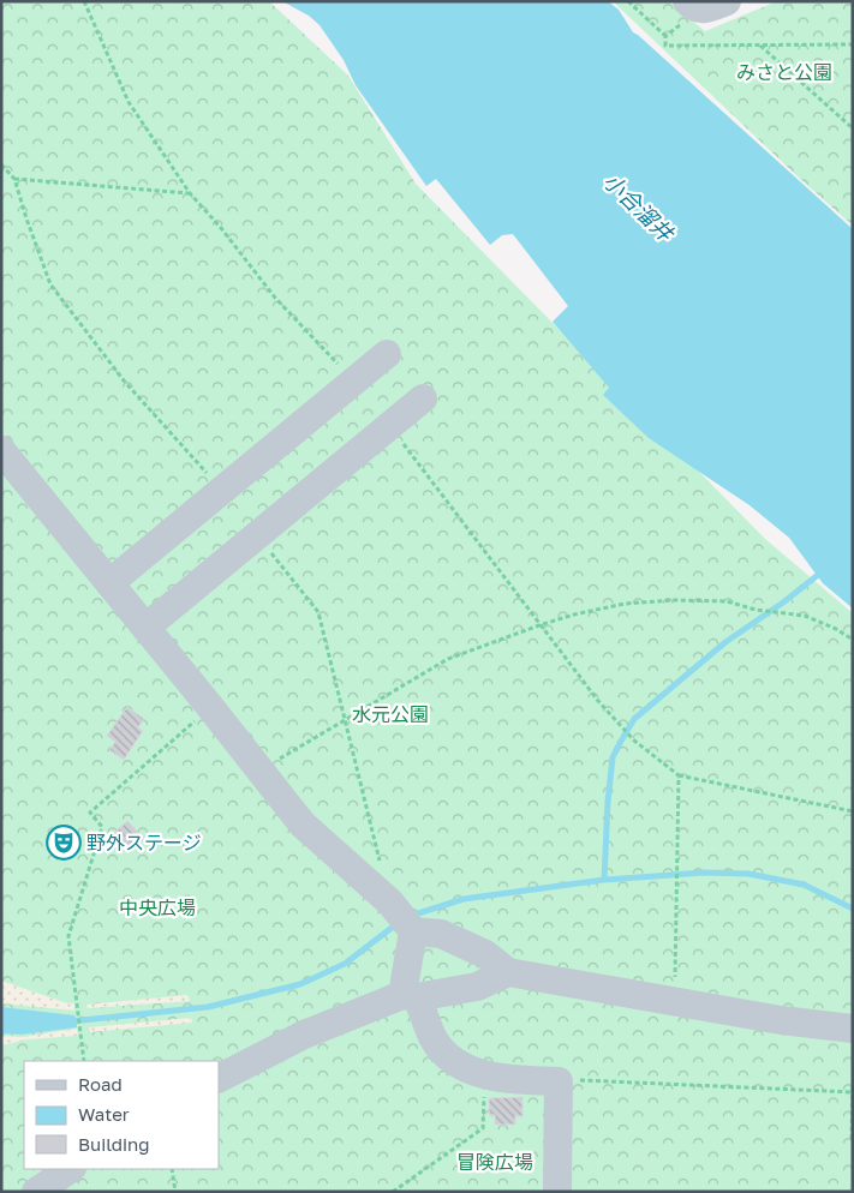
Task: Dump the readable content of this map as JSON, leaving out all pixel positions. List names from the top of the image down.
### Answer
{
  "water": ["小合溜井"],
  "parks": [
    "みさと公園",
    "水元公園",
    "中央広場",
    "冒険広場"
  ],
  "places": {
    "theatre": ["野外ステージ"]
  },
  "legend": ["Road", "Water", "Building"]
}
